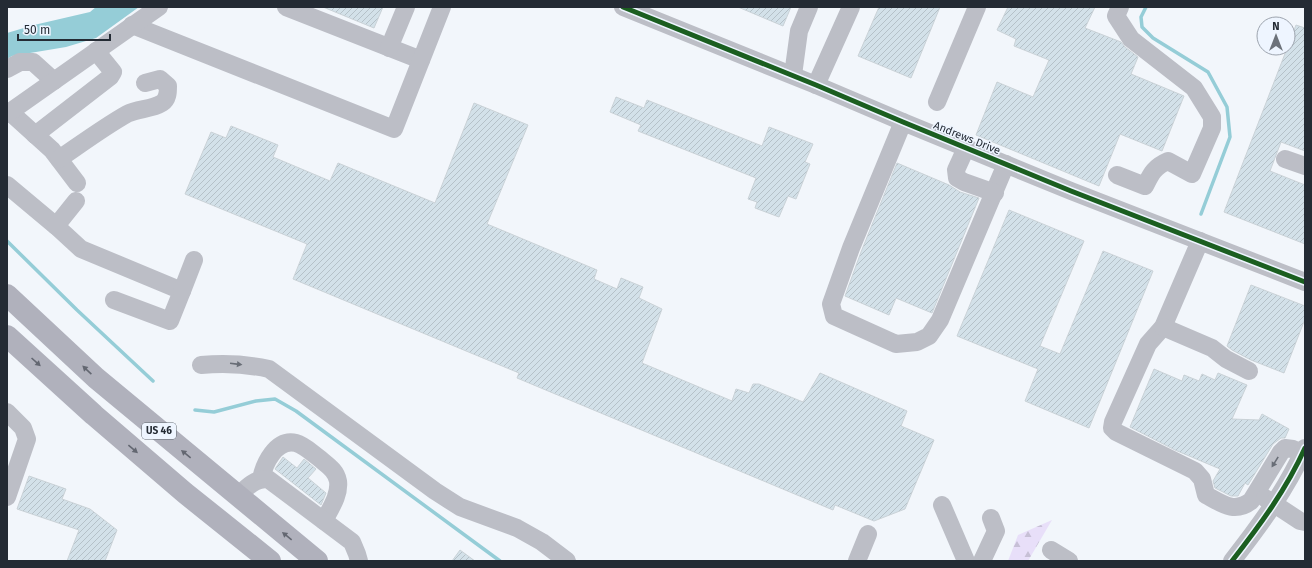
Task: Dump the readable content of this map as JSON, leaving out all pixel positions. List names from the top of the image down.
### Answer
{
  "streets": {
    "highway": ["US 46"],
    "street": ["Andrews Drive"]
  },
  "scale_bar": "50 m",
  "north": "top"
}
